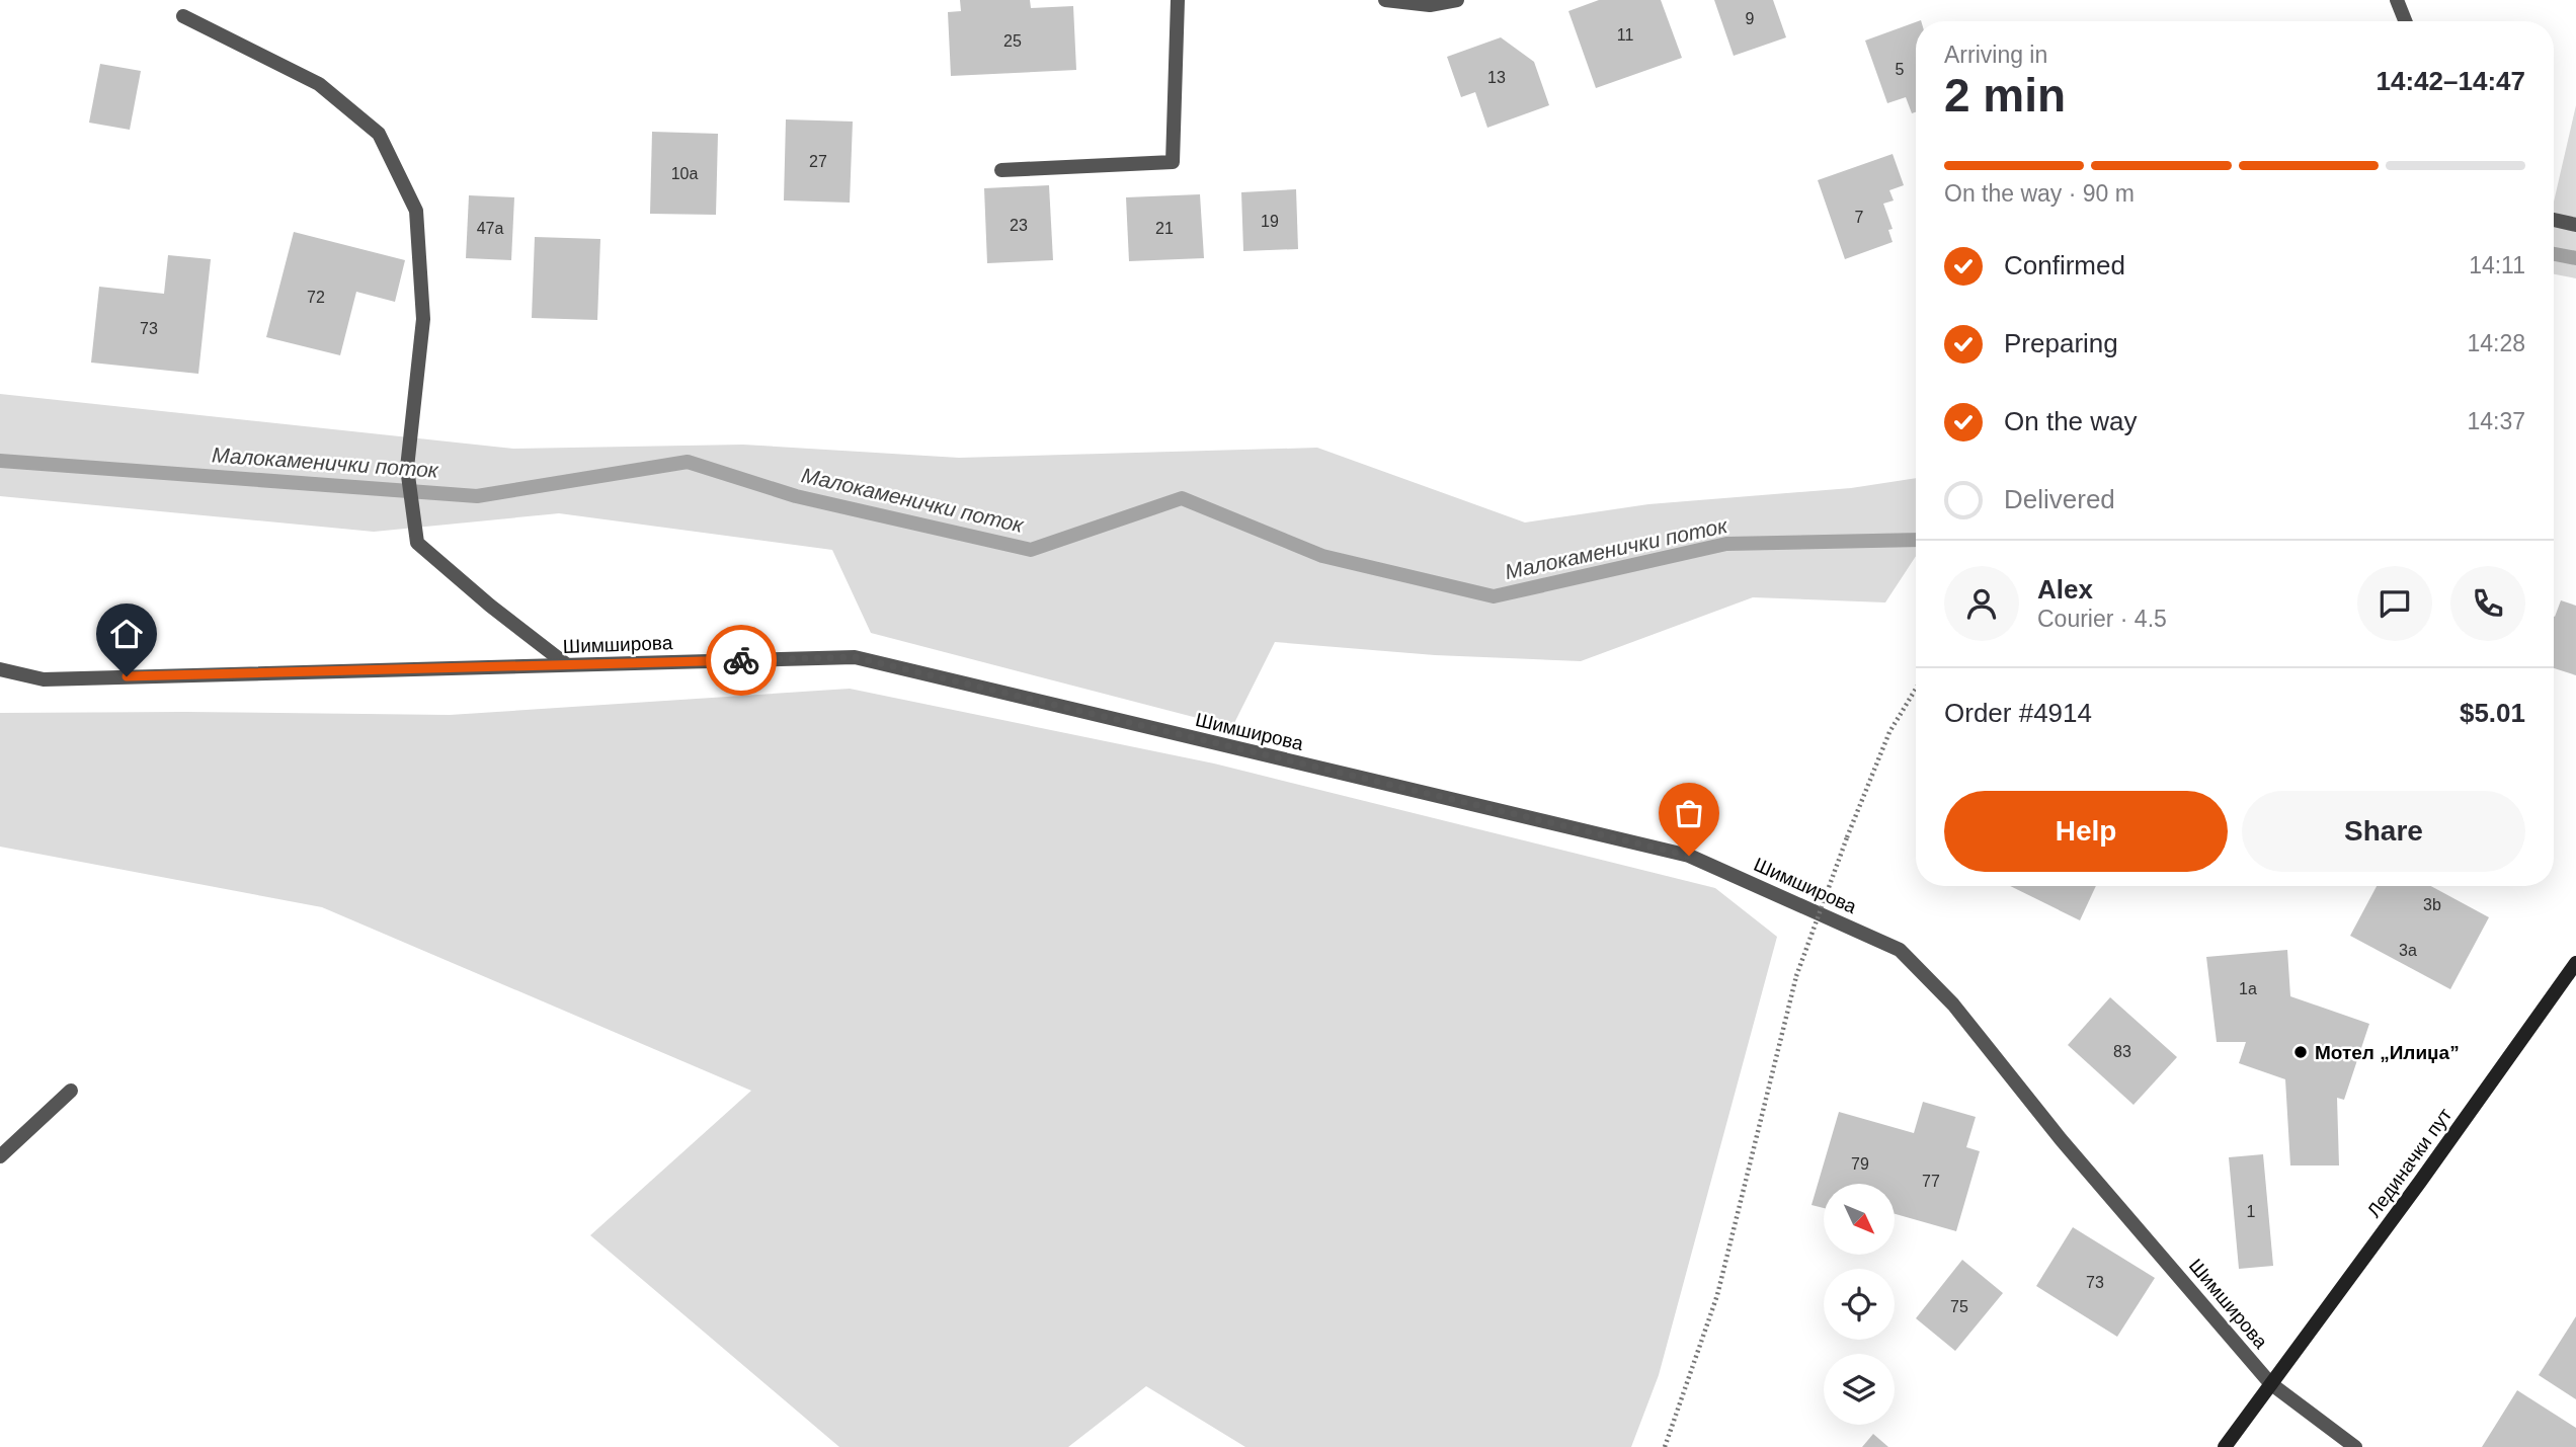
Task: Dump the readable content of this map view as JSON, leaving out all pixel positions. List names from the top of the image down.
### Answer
{
  "streets": {
    "main road": ["Лединачки пут"],
    "street": ["Шимширова"]
  },
  "crossings": [
    ["Шимширова", "Лединачки пут"]
  ],
  "water": ["Малокаменички поток"],
  "places": ["Мотел „Илиџа”"],
  "house_numbers": [
    "9",
    "11",
    "25",
    "5",
    "13",
    "27",
    "10a",
    "7",
    "19",
    "23",
    "47a",
    "21",
    "72",
    "73",
    "3b",
    "3a",
    "1a",
    "83",
    "79",
    "77",
    "1",
    "73",
    "75"
  ],
  "north": "bottom right",
  "page": {
    "heading": ["2 min", "Arriving in", "14:42–14:47"],
    "panel": [
      "Alex",
      "Courier · 4.5",
      "Order #4914",
      "$5.01"
    ],
    "bar": "On the way · 90 m",
    "list": [
      ["Confirmed", "14:11"],
      ["Preparing", "14:28"],
      ["On the way", "14:37"],
      "Delivered"
    ],
    "buttons": ["Help", "Share"]
  }
}
